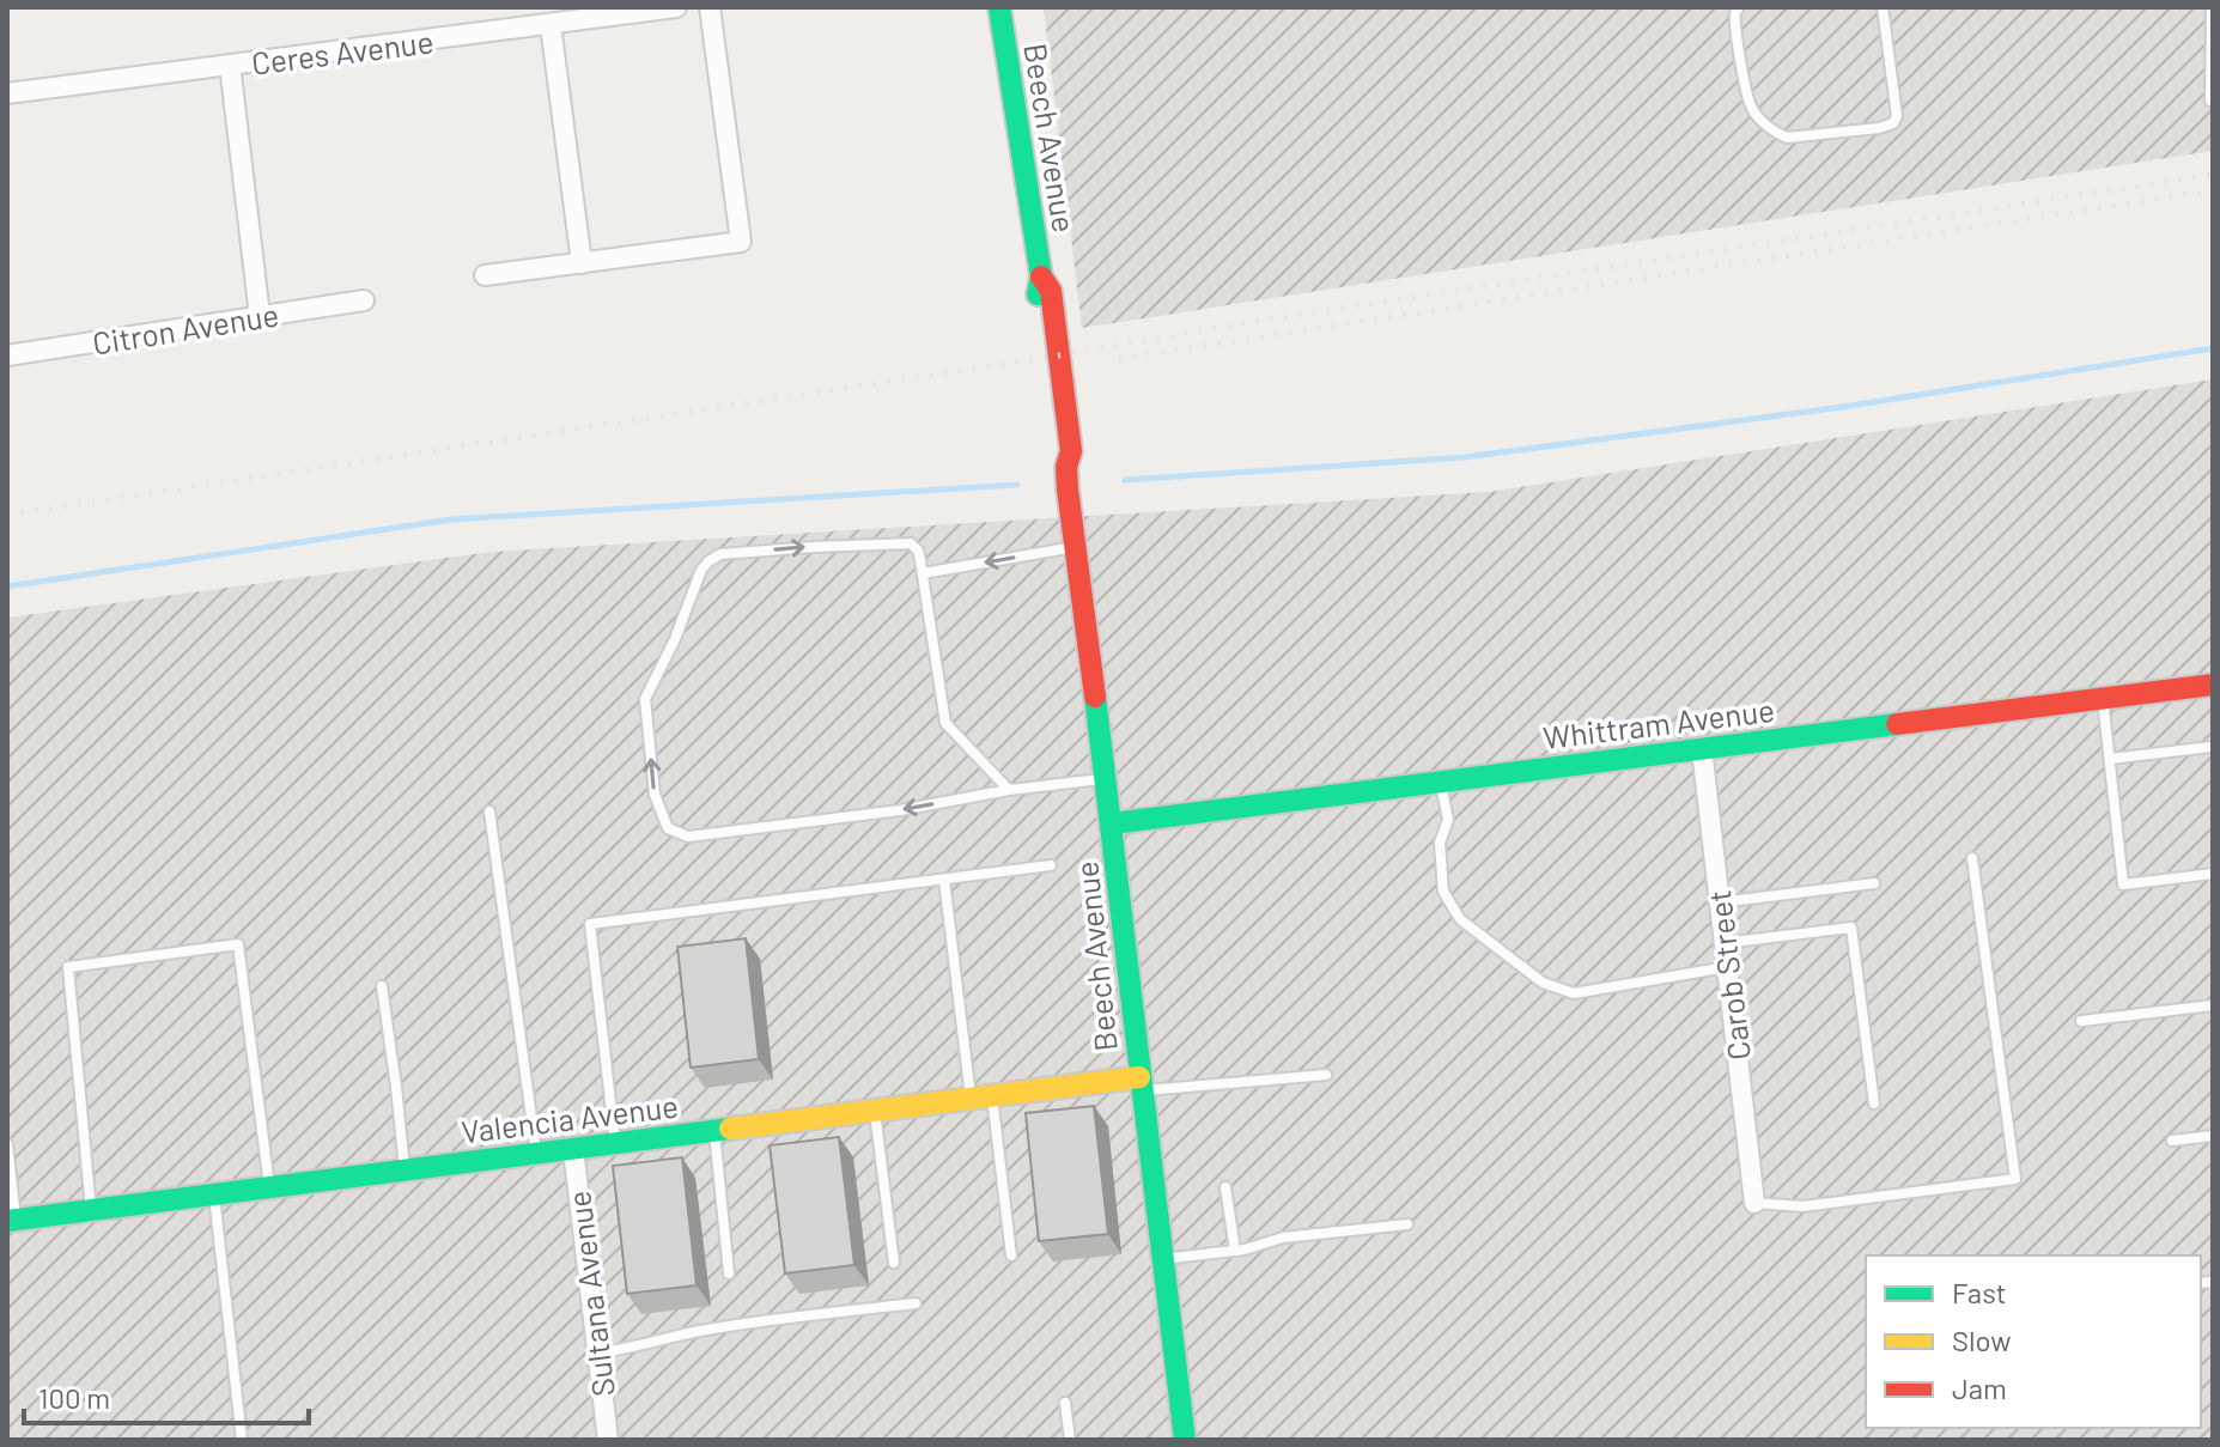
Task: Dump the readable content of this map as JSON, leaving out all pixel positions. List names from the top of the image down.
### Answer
{
  "streets": {
    "street": [
      "Ceres Avenue",
      "Beech Avenue",
      "Citron Avenue",
      "Whittram Avenue",
      "Carob Street",
      "Valencia Avenue",
      "Sultana Avenue"
    ]
  },
  "crossings": [
    ["Beech Avenue", "Whittram Avenue"],
    ["Beech Avenue", "Valencia Avenue"],
    ["Whittram Avenue", "Carob Street"],
    ["Valencia Avenue", "Sultana Avenue"]
  ],
  "legend": ["Fast", "Slow", "Jam"],
  "scale_bar": "100 m"
}
